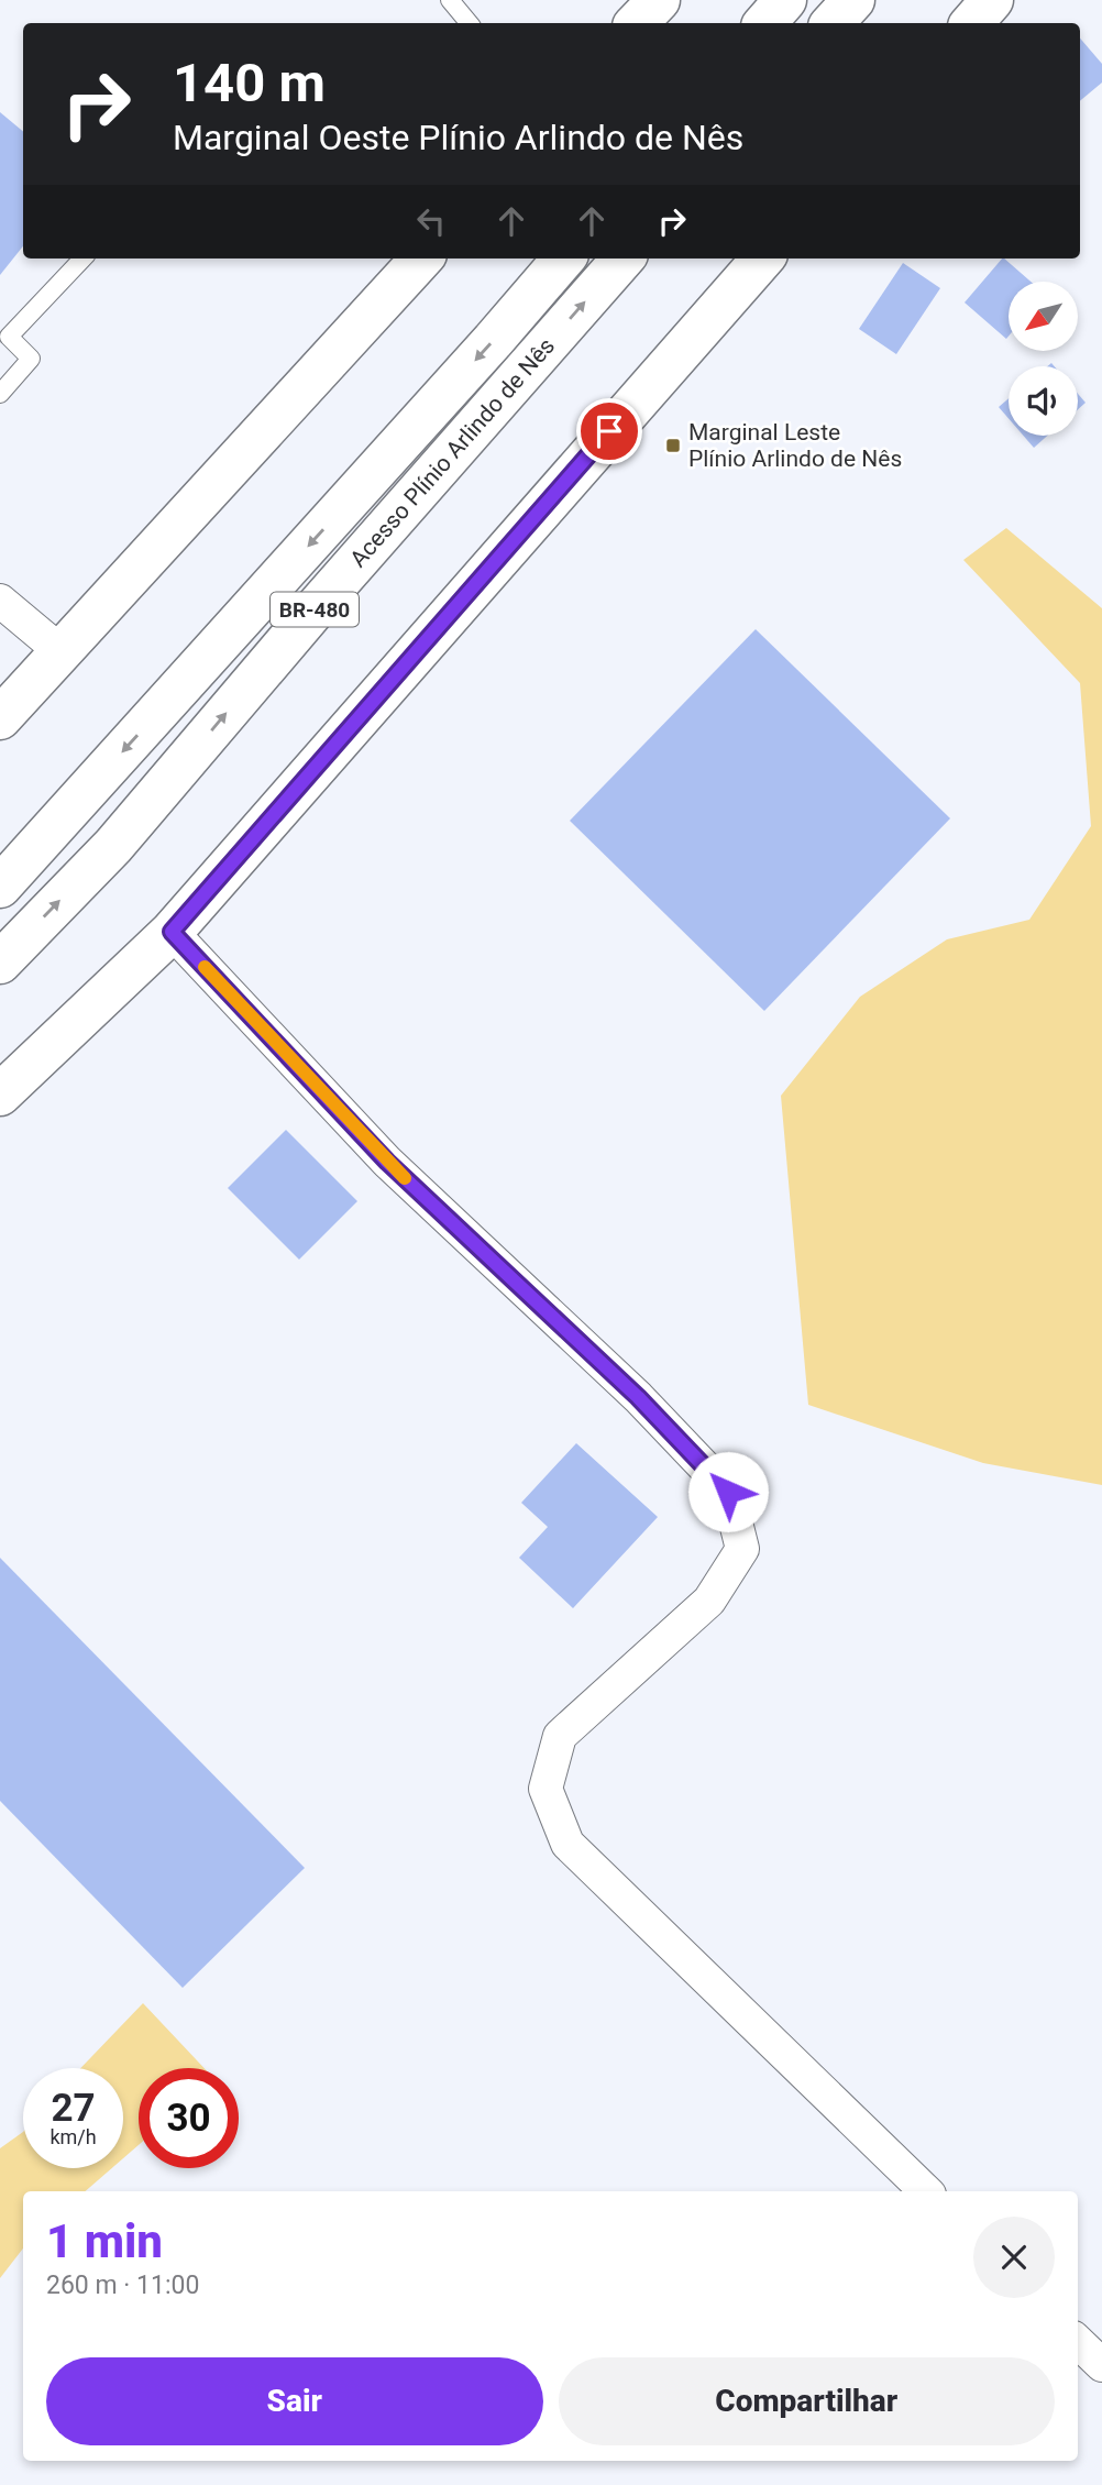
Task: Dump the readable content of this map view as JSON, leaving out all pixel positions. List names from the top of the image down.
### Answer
{
  "streets": {
    "main road": ["Acesso Plínio Arlindo de Nês", "BR-480"]
  },
  "places": {
    "transit": ["Marginal Leste Plínio Arlindo de Nês"]
  },
  "north": "bottom left",
  "page": {
    "turn": ["140 m", "Marginal Oeste Plínio Arlindo de Nês"],
    "speed": "27 km/h",
    "limit": "30",
    "heading": ["1 min", "260 m · 11:00"],
    "buttons": ["Sair", "Compartilhar"]
  }
}
